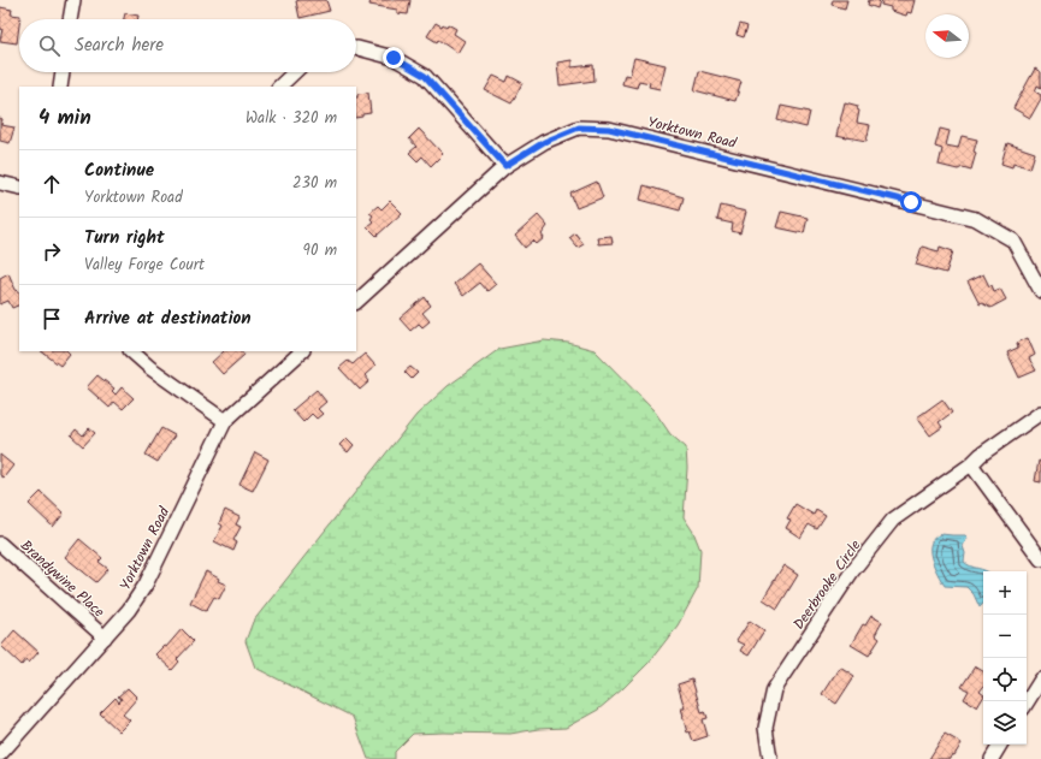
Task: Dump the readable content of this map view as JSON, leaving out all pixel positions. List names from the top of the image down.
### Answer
{
  "streets": {
    "street": ["Yorktown Road", "Brandywine Place", "Deerbrooke Circle"]
  },
  "crossings": [
    ["Yorktown Road", "Brandywine Place"]
  ],
  "north": "left",
  "page": {
    "search": "Search here",
    "heading": ["4 min", "Walk · 320 m"],
    "list": [
      ["Continue", "Yorktown Road", "230 m"],
      ["Turn right", "Valley Forge Court", "90 m"],
      "Arrive at destination"
    ],
    "map_buttons": ["+", "−"]
  }
}
